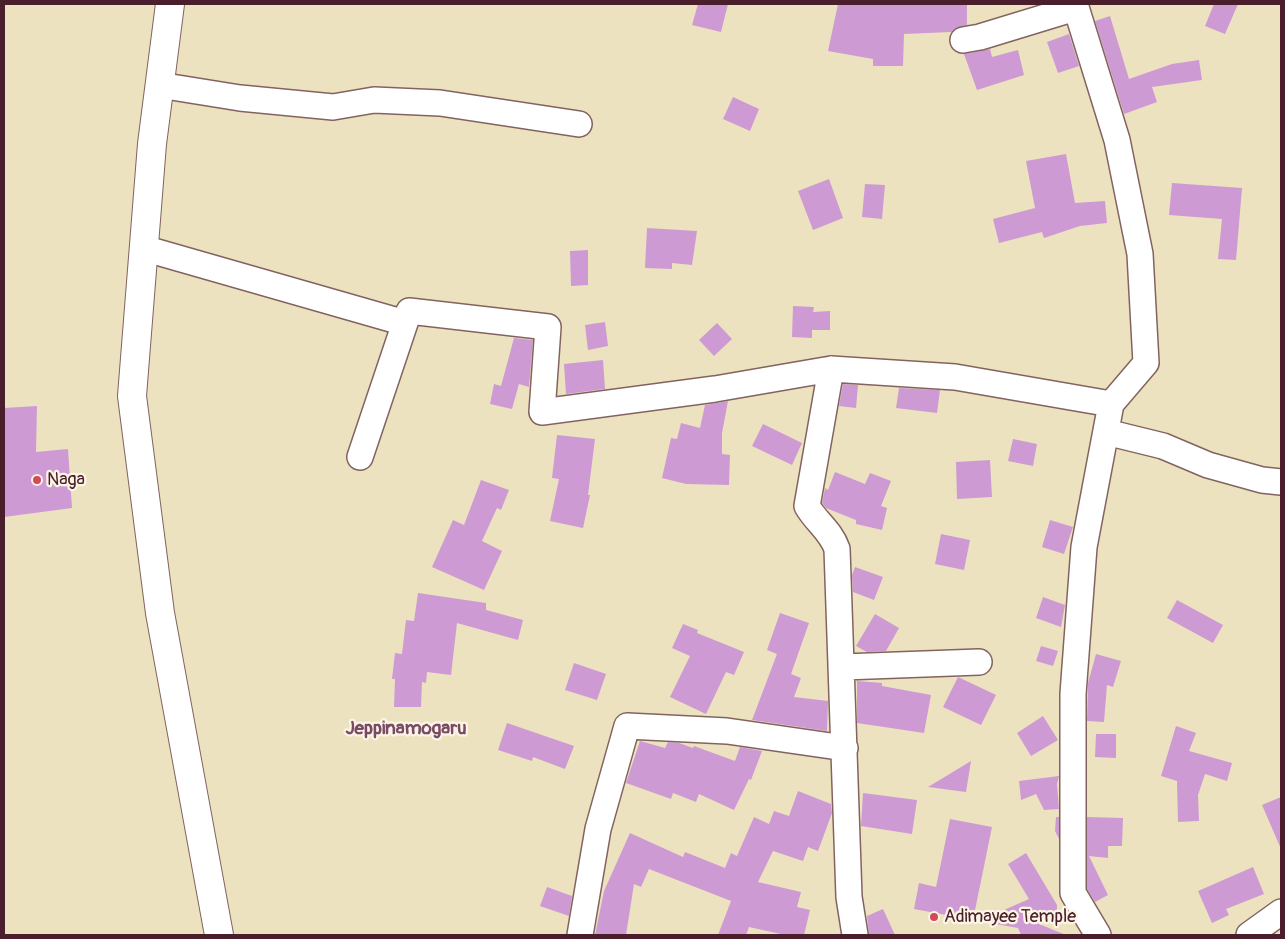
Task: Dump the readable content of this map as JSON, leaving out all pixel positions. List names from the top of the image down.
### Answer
{
  "districts": ["Jeppinamogaru"],
  "places": ["Naga", "Adimayee Temple"]
}
